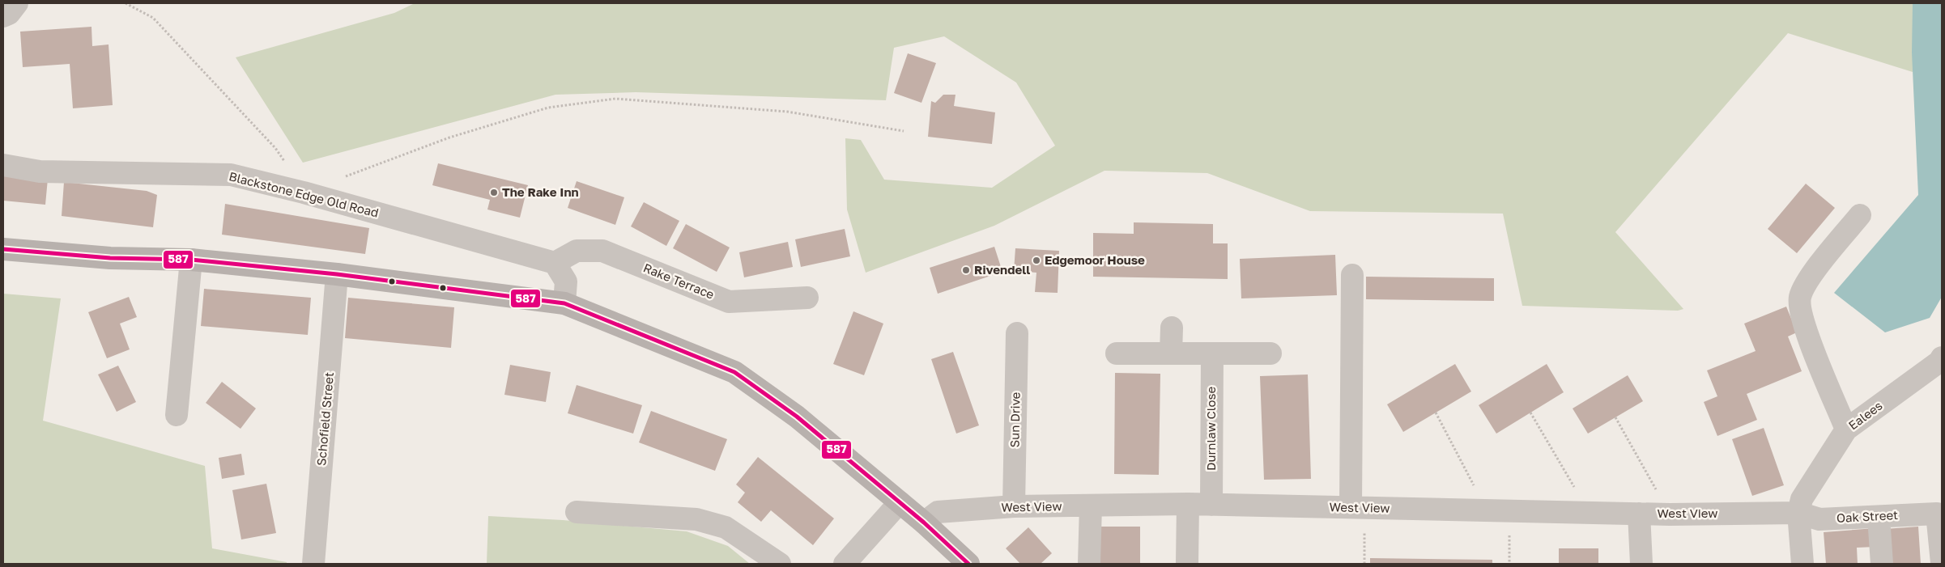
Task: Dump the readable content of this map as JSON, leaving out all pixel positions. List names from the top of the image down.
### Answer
{
  "streets": {
    "street": [
      "Blackstone Edge Old Road",
      "Rake Terrace",
      "Ealees",
      "Schofield Street",
      "Sun Drive",
      "Durnlaw Close",
      "West View",
      "Oak Street"
    ]
  },
  "crossings": [
    ["Blackstone Edge Old Road", "Rake Terrace"],
    ["Ealees", "West View"],
    ["Ealees", "Oak Street"],
    ["Sun Drive", "West View"],
    ["Durnlaw Close", "West View"],
    ["West View", "Oak Street"]
  ],
  "places": ["The Rake Inn", "Edgemoor House", "Rivendell"],
  "lines": ["transit line 587"]
}
